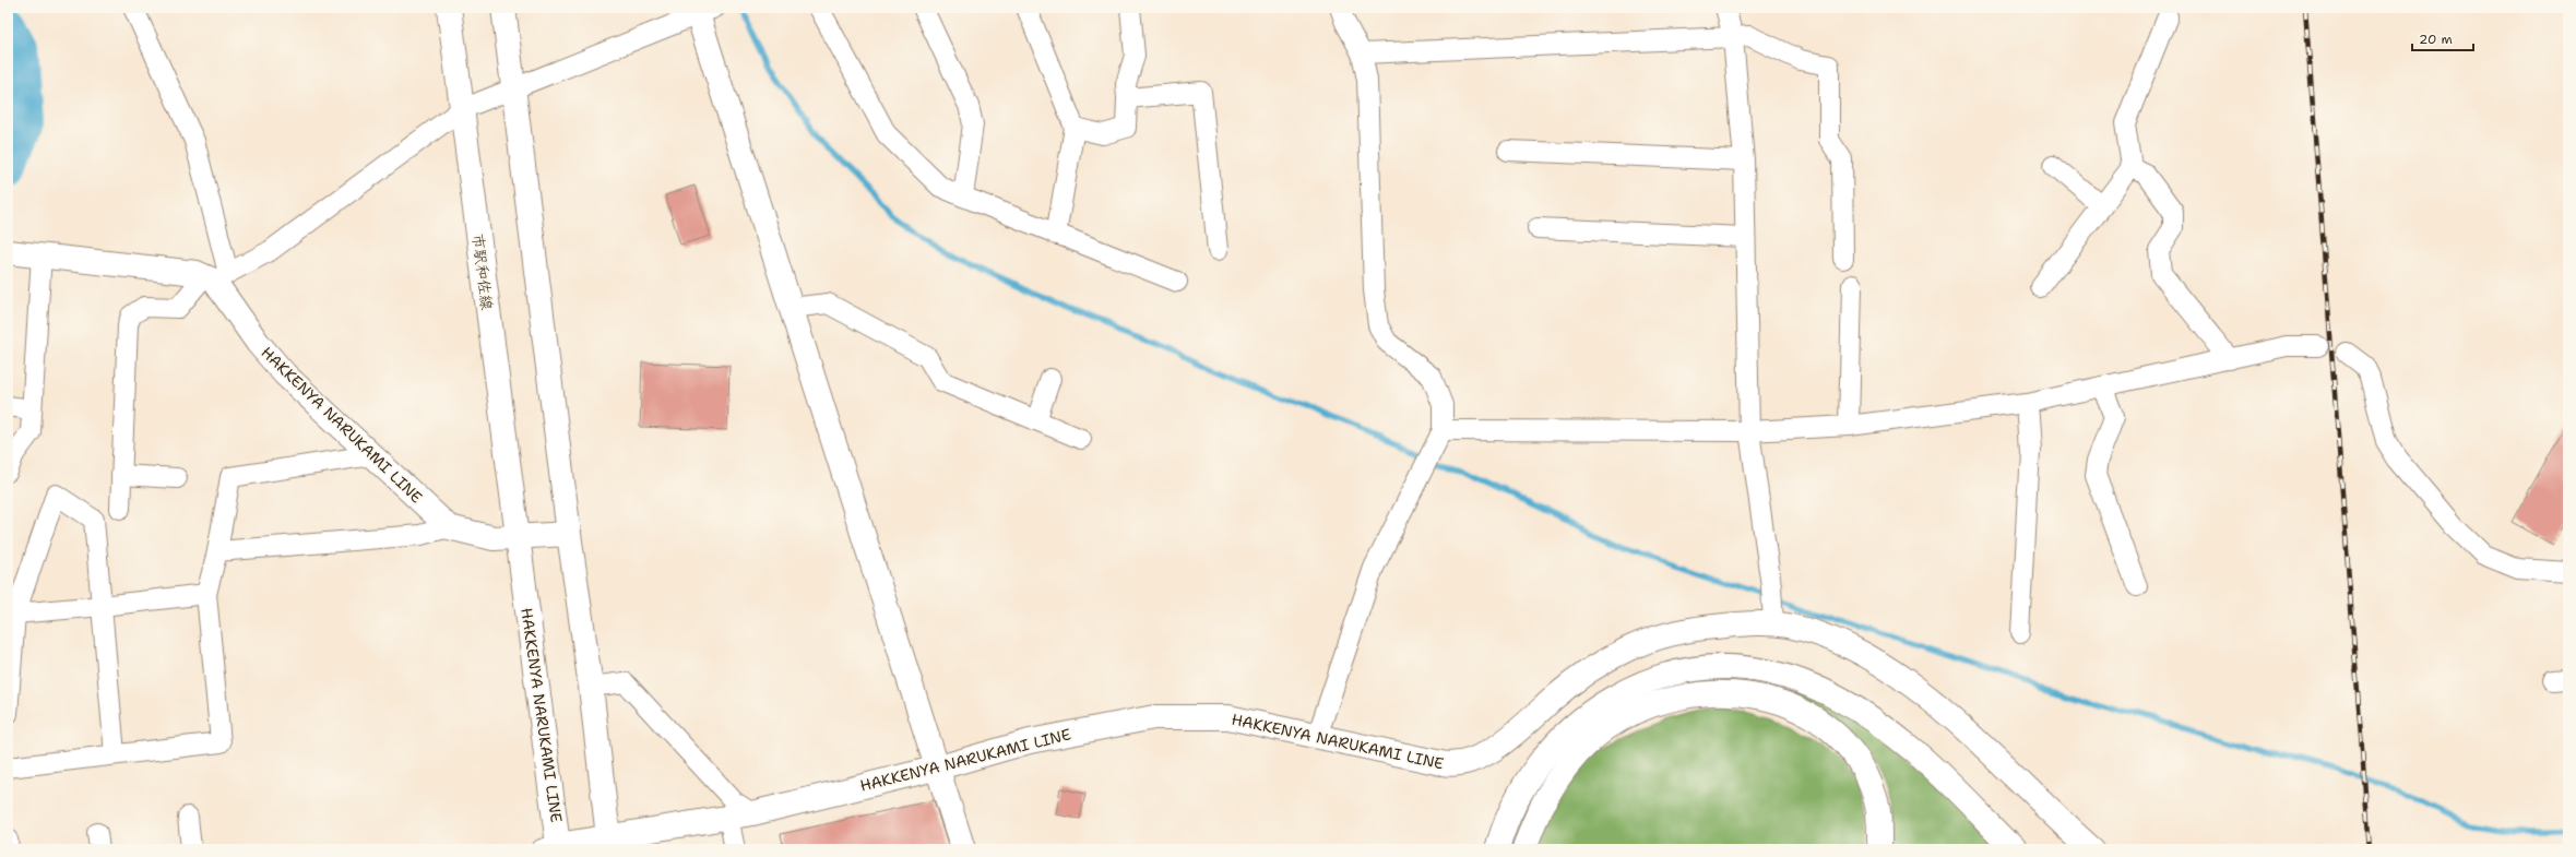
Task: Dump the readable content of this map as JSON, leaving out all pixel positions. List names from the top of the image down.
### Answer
{
  "streets": {
    "main road": ["市駅和佐線", "HAKKENYA NARUKAMI LINE"]
  },
  "crossings": [
    ["市駅和佐線", "HAKKENYA NARUKAMI LINE"]
  ],
  "scale_bar": "20 m"
}
